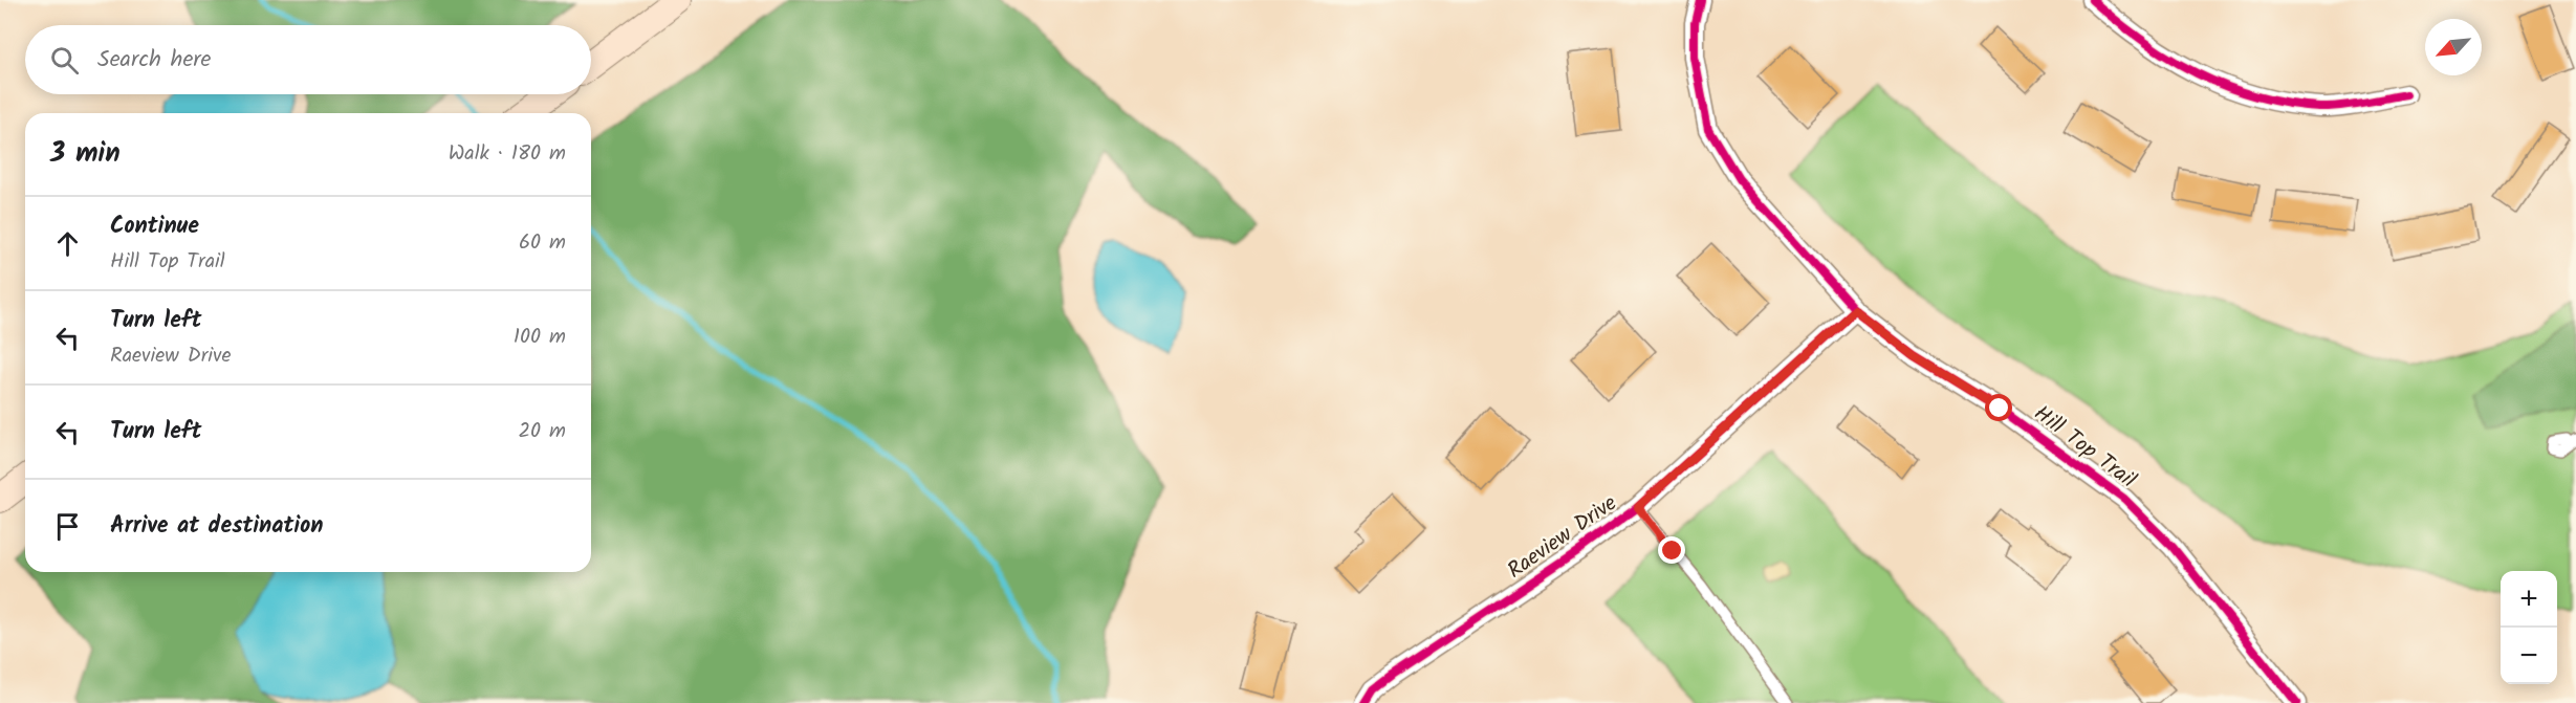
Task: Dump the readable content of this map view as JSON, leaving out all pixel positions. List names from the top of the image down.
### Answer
{
  "streets": {
    "street": ["Hill Top Trail", "Raeview Drive"]
  },
  "crossings": [
    ["Hill Top Trail", "Raeview Drive"]
  ],
  "north": "bottom left",
  "page": {
    "search": "Search here",
    "heading": ["3 min", "Walk · 180 m"],
    "list": [
      ["Continue", "Hill Top Trail", "60 m"],
      ["Turn left", "Raeview Drive", "100 m"],
      ["Turn left", "20 m"],
      "Arrive at destination"
    ],
    "map_buttons": ["+", "−"]
  }
}
